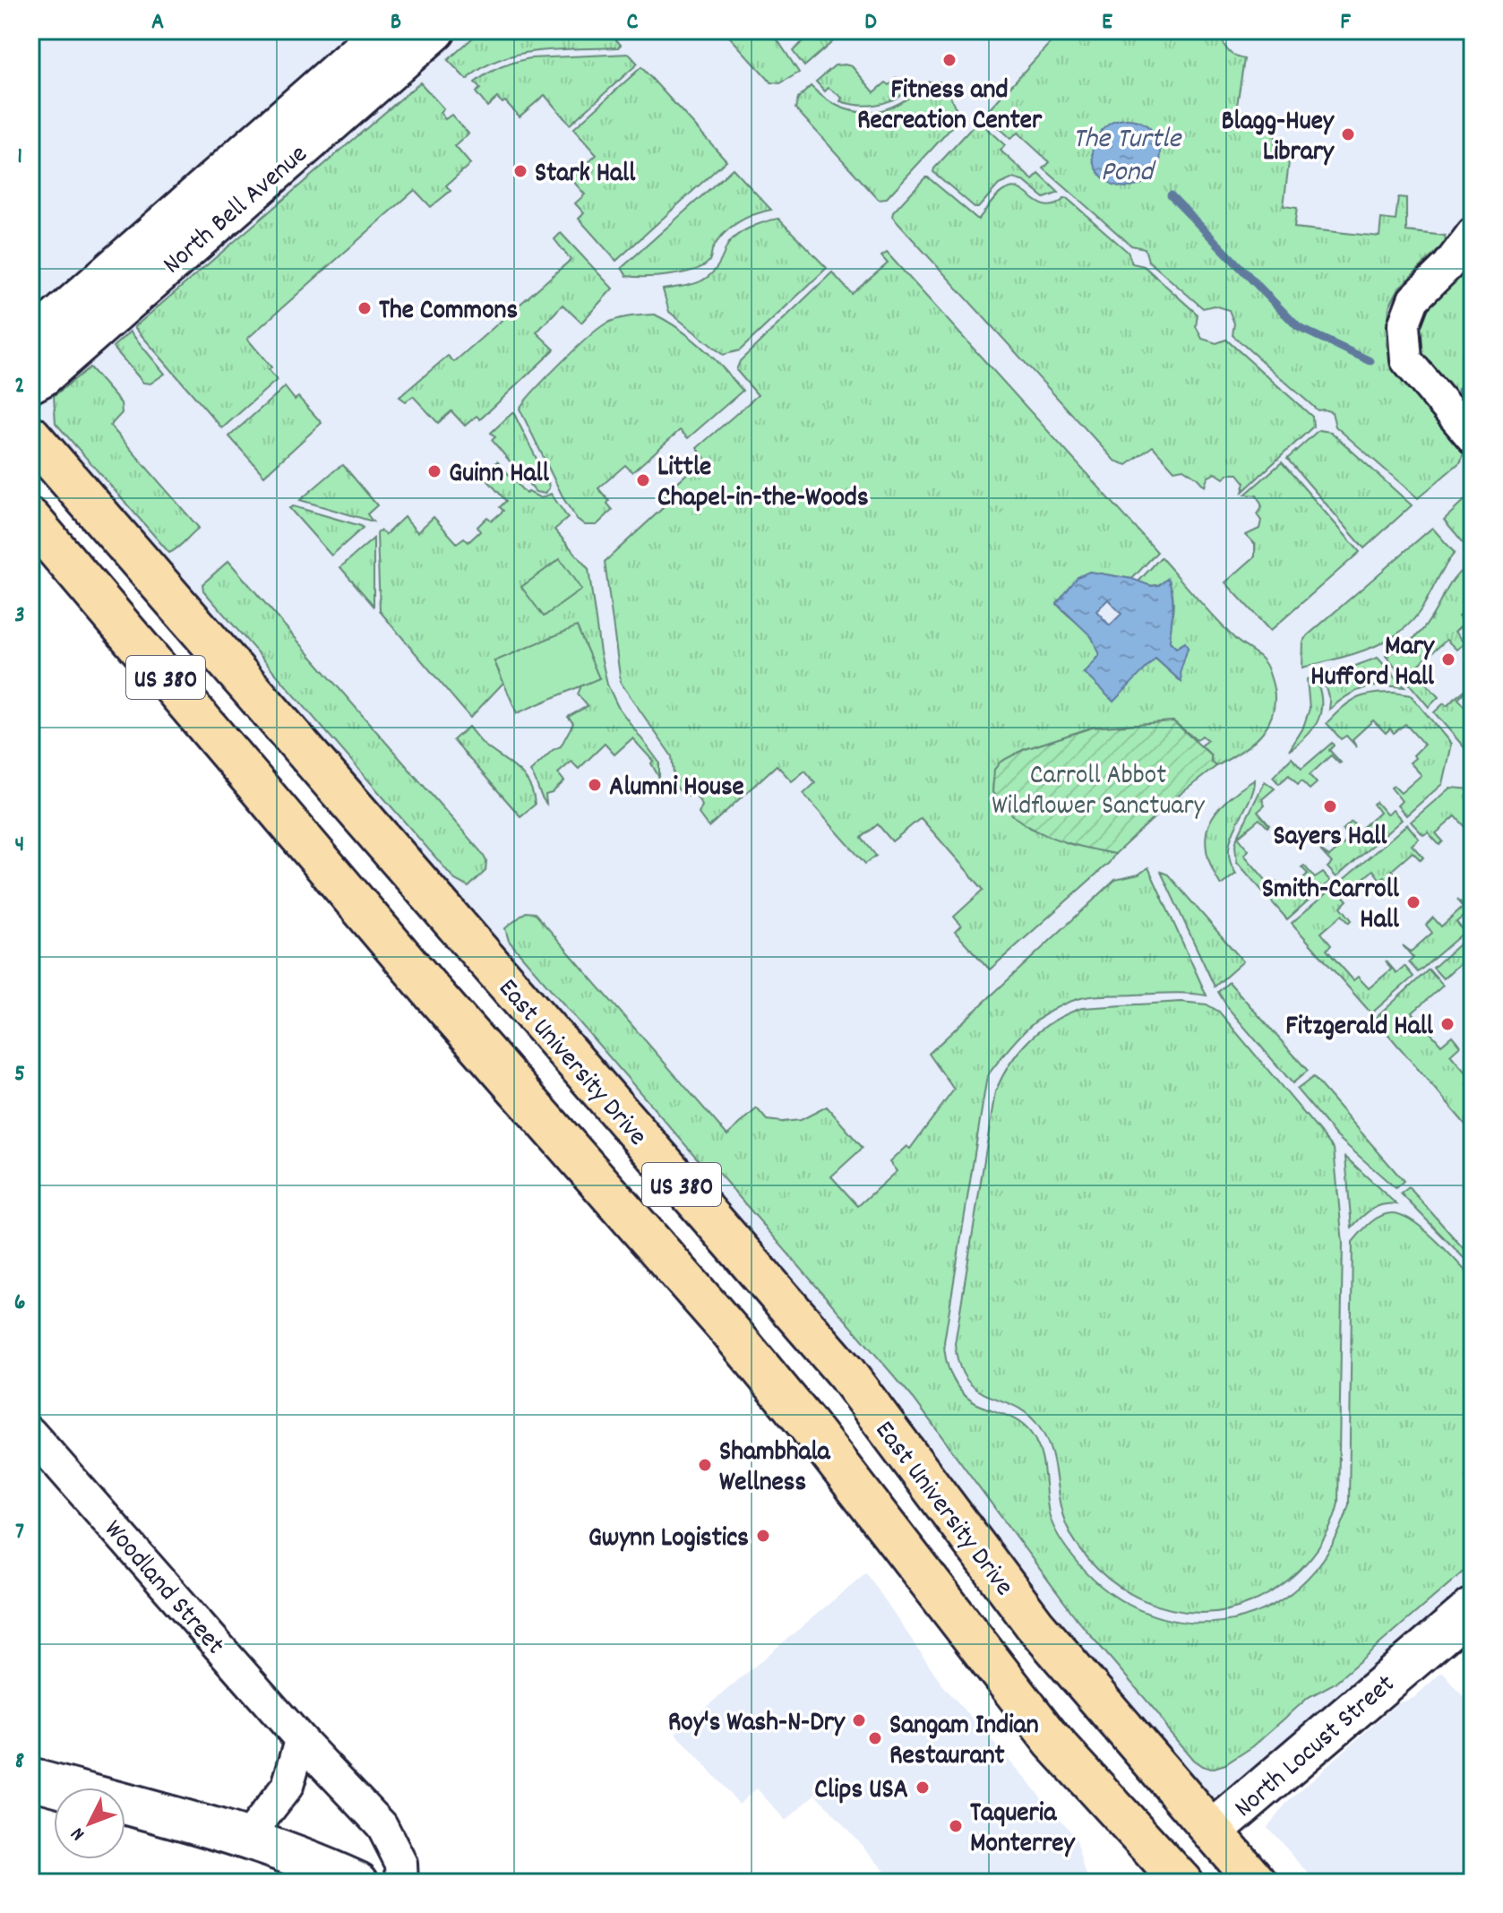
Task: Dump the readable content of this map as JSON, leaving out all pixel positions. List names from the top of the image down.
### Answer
{
  "streets": {
    "main road": [
      "North Bell Avenue",
      "US 380",
      "East University Drive",
      "North Locust Street"
    ],
    "street": ["Woodland Street"]
  },
  "crossings": [
    ["US 380", "East University Drive"],
    ["US 380", "North Locust Street"],
    ["East University Drive", "North Locust Street"]
  ],
  "water": ["The Turtle Pond"],
  "parks": ["Carroll Abbot Wildflower Sanctuary"],
  "places": [
    "Fitness and Recreation Center",
    "Blagg-Huey Library",
    "Stark Hall",
    "The Commons",
    "Guinn Hall",
    "Little Chapel-in-the-Woods",
    "Mary Hufford Hall",
    "Alumni House",
    "Sayers Hall",
    "Smith-Carroll Hall",
    "Fitzgerald Hall",
    "Shambhala Wellness",
    "Gwynn Logistics",
    "Roy's Wash-N-Dry",
    "Sangam Indian Restaurant",
    "Clips USA",
    "Taqueria Monterrey"
  ],
  "north": "bottom left",
  "grid": {
    "columns": [
      "A",
      "B",
      "C",
      "D",
      "E",
      "F"
    ],
    "rows": [
      "1",
      "2",
      "3",
      "4",
      "5",
      "6",
      "7",
      "8"
    ]
  }
}
